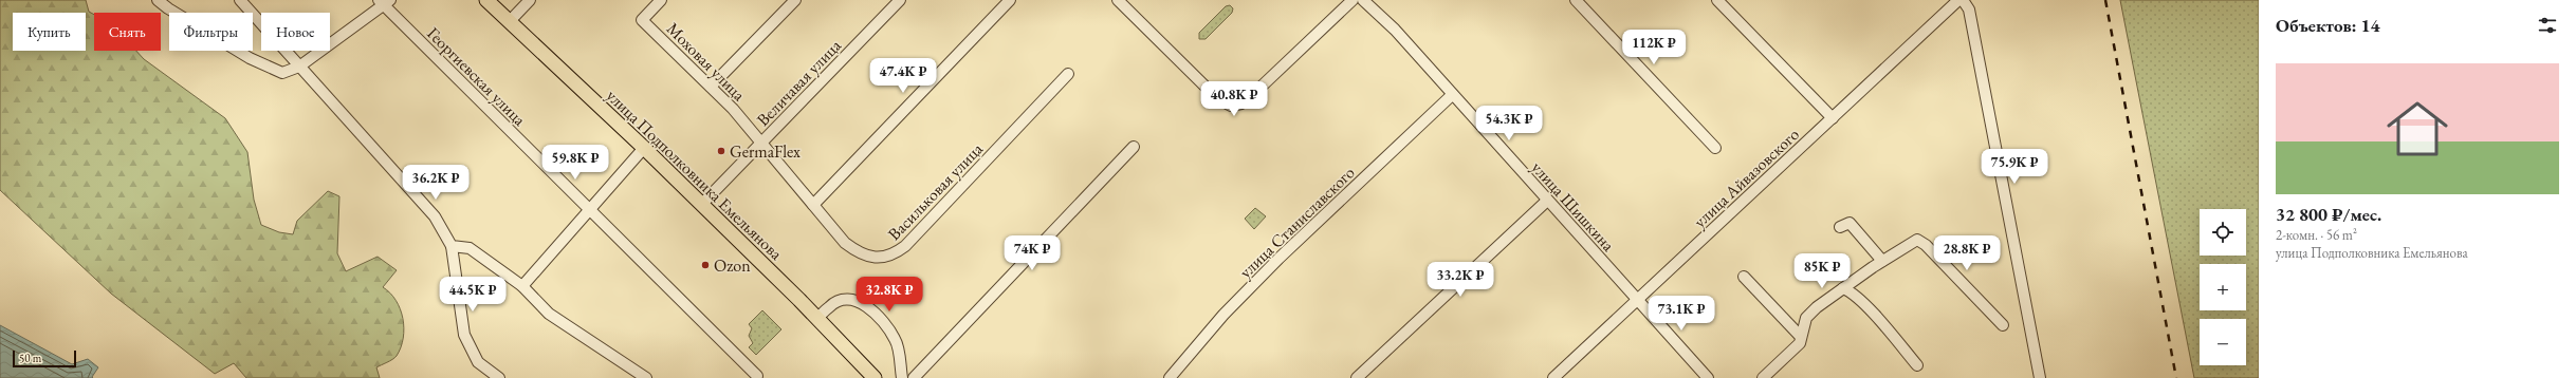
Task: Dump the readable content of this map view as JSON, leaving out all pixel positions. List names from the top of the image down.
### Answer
{
  "streets": {
    "main road": ["улица Подполковника Емельянова"],
    "street": [
      "Моховая улица",
      "Георгиевская улица",
      "Величавая улица",
      "улица Айвазовского",
      "Васильковая улица",
      "улица Шишкина",
      "улица Станиславского"
    ]
  },
  "crossings": [
    ["Моховая улица", "Величавая улица"],
    ["Моховая улица", "Васильковая улица"],
    ["Величавая улица", "улица Подполковника Емельянова"],
    ["улица Айвазовского", "улица Шишкина"],
    ["улица Шишкина", "улица Станиславского"]
  ],
  "places": ["GermaFlex", "Ozon"],
  "scale_bar": "50 m",
  "page": {
    "heading": "Объектов: 14",
    "chip": [
      "Купить",
      "Снять",
      "Фильтры",
      "Новое"
    ],
    "price": [
      "112K ₽",
      "47.4K ₽",
      "40.8K ₽",
      "54.3K ₽",
      "59.8K ₽",
      "75.9K ₽",
      "36.2K ₽",
      "74K ₽",
      "28.8K ₽",
      "85K ₽",
      "33.2K ₽",
      "44.5K ₽",
      "32.8K ₽",
      "73.1K ₽"
    ],
    "list": [
      {
        "name": "32 800 ₽/мес.",
        "note": "2-комн. · 56 m² · улица Подполковника Емельянова"
      }
    ],
    "map_buttons": ["+", "−"],
    "scale": "50 m"
  }
}
